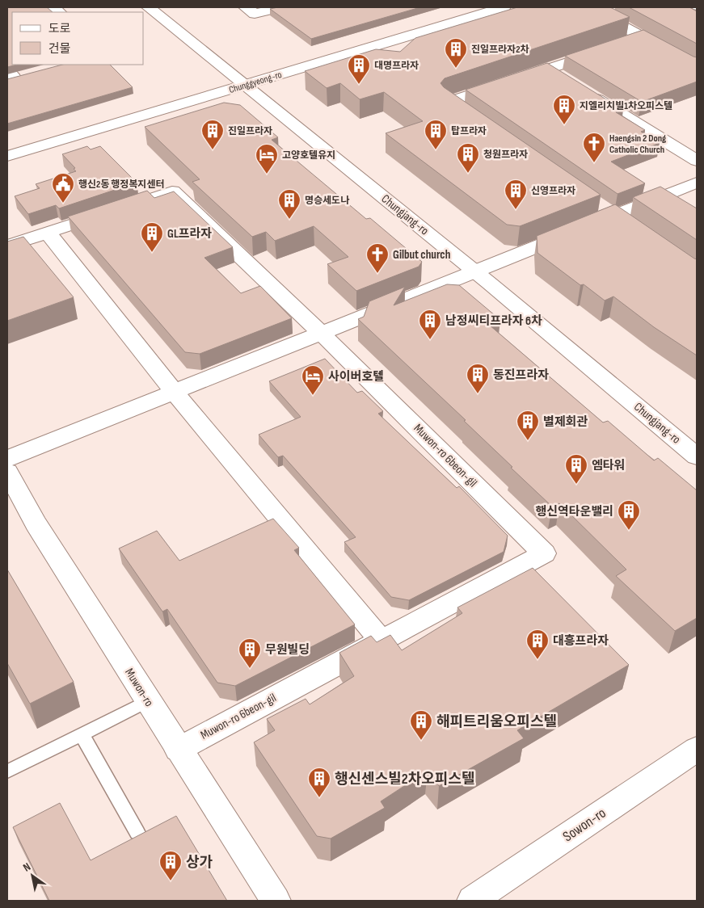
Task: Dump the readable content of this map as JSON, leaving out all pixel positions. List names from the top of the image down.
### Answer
{
  "streets": {
    "street": [
      "Chunggyeong-ro",
      "Chungjang-ro",
      "Muwon-ro 6beon-gil",
      "Muwon-ro",
      "Sowon-ro"
    ]
  },
  "crossings": [
    ["Chunggyeong-ro", "Chungjang-ro"],
    ["Muwon-ro 6beon-gil", "Muwon-ro"]
  ],
  "places": {
    "building": [
      "진일프라자2차",
      "대명프라자",
      "지엘리치빌1차오피스텔",
      "진일프라자",
      "탑프라자",
      "청원프라자",
      "신영프라자",
      "명승세도나",
      "GL프라자",
      "남정씨티프라자 6차",
      "동진프라자",
      "별제회관",
      "엠타워",
      "행신역타운밸리",
      "대흥프라자",
      "무원빌딩",
      "해피트리움오피스텔",
      "행신센스빌2차오피스텔",
      "상가"
    ],
    "church": ["Haengsin 2 Dong Catholic Church", "Gilbut church"],
    "hotel": ["고양호텔유지", "사이버호텔"],
    "public building": ["행신2동 행정복지센터"]
  },
  "legend": ["도로", "건물"],
  "north": "top left"
}
